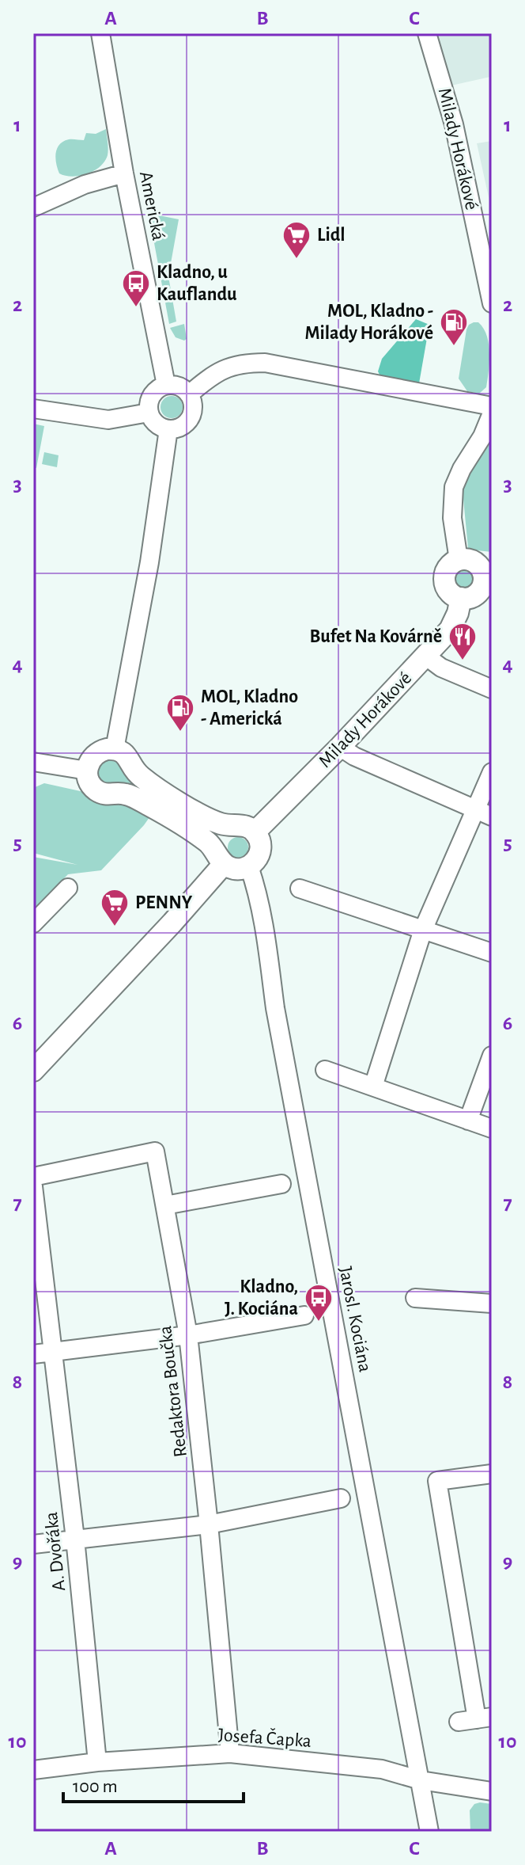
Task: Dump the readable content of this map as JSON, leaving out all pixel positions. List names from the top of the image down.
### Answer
{
  "streets": {
    "main road": ["Milady Horákové"],
    "street": [
      "Americká",
      "Jarosl. Kociána",
      "Redaktora Boučka",
      "A. Dvořáka",
      "Josefa Čapka"
    ]
  },
  "crossings": [
    ["Jarosl. Kociána", "Josefa Čapka"],
    ["Redaktora Boučka", "Josefa Čapka"],
    ["A. Dvořáka", "Josefa Čapka"]
  ],
  "places": {
    "supermarket": ["Lidl", "PENNY"],
    "bus stop": ["Kladno, u Kauflandu", "Kladno, J. Kociána"],
    "fuel station": ["MOL, Kladno - Milady Horákové", "MOL, Kladno - Americká"],
    "restaurant": ["Bufet Na Kovárně"]
  },
  "scale_bar": "100 m",
  "grid": {
    "columns": ["A", "B", "C"],
    "rows": [
      "1",
      "2",
      "3",
      "4",
      "5",
      "6",
      "7",
      "8",
      "9",
      "10"
    ]
  }
}
